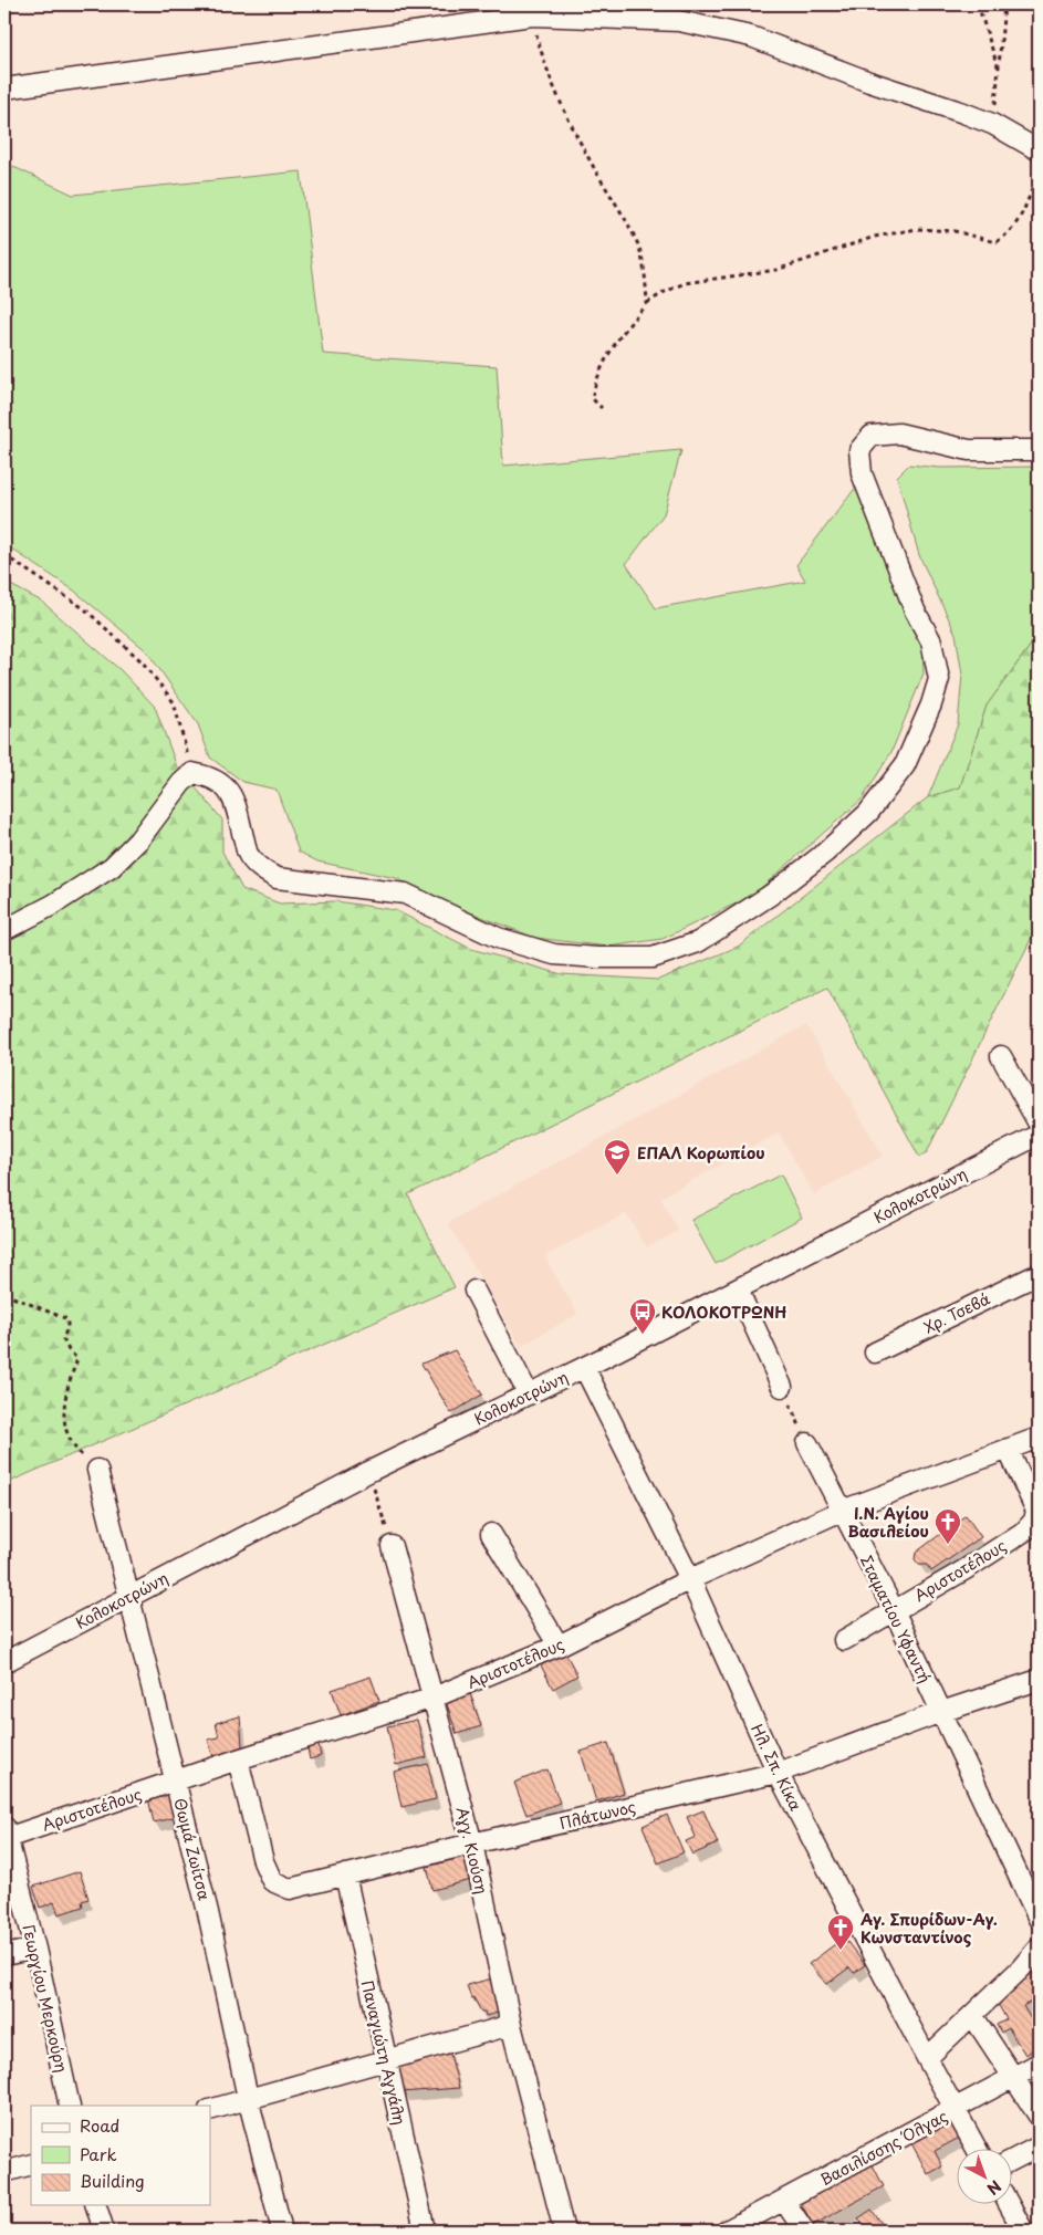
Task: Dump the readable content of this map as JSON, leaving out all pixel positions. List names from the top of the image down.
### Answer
{
  "streets": {
    "street": [
      "Κολοκοτρώνη",
      "Χρ. Τσεβά",
      "Αριστοτέλους",
      "Σταματίου Υφαντή",
      "Ηλ. Σπ. Κίκα",
      "Πλάτωνος",
      "Θωμά Ζωίτσα",
      "Αγγ. Κιούση",
      "Γεωργίου Μερκούρη",
      "Παναγιώτη Αγγάλη",
      "Βασιλίσσης Όλγας"
    ]
  },
  "crossings": [
    ["Κολοκοτρώνη", "Ηλ. Σπ. Κίκα"],
    ["Κολοκοτρώνη", "Θωμά Ζωίτσα"],
    ["Αριστοτέλους", "Σταματίου Υφαντή"],
    ["Αριστοτέλους", "Ηλ. Σπ. Κίκα"],
    ["Αριστοτέλους", "Πλάτωνος"],
    ["Αριστοτέλους", "Θωμά Ζωίτσα"],
    ["Αριστοτέλους", "Αγγ. Κιούση"],
    ["Αριστοτέλους", "Γεωργίου Μερκούρη"],
    ["Σταματίου Υφαντή", "Πλάτωνος"],
    ["Ηλ. Σπ. Κίκα", "Πλάτωνος"],
    ["Ηλ. Σπ. Κίκα", "Βασιλίσσης Όλγας"],
    ["Πλάτωνος", "Αγγ. Κιούση"],
    ["Πλάτωνος", "Παναγιώτη Αγγάλη"]
  ],
  "places": {
    "school or university": ["ΕΠΑΛ Κορωπίου"],
    "bus stop": ["ΚΟΛΟΚΟΤΡΩΝΗ"],
    "church": ["Ι.Ν. Αγίου Βασιλείου", "Αγ. Σπυρίδων-Αγ. Κωνσταντίνος"]
  },
  "legend": ["Road", "Park", "Building"],
  "north": "bottom right"
}
